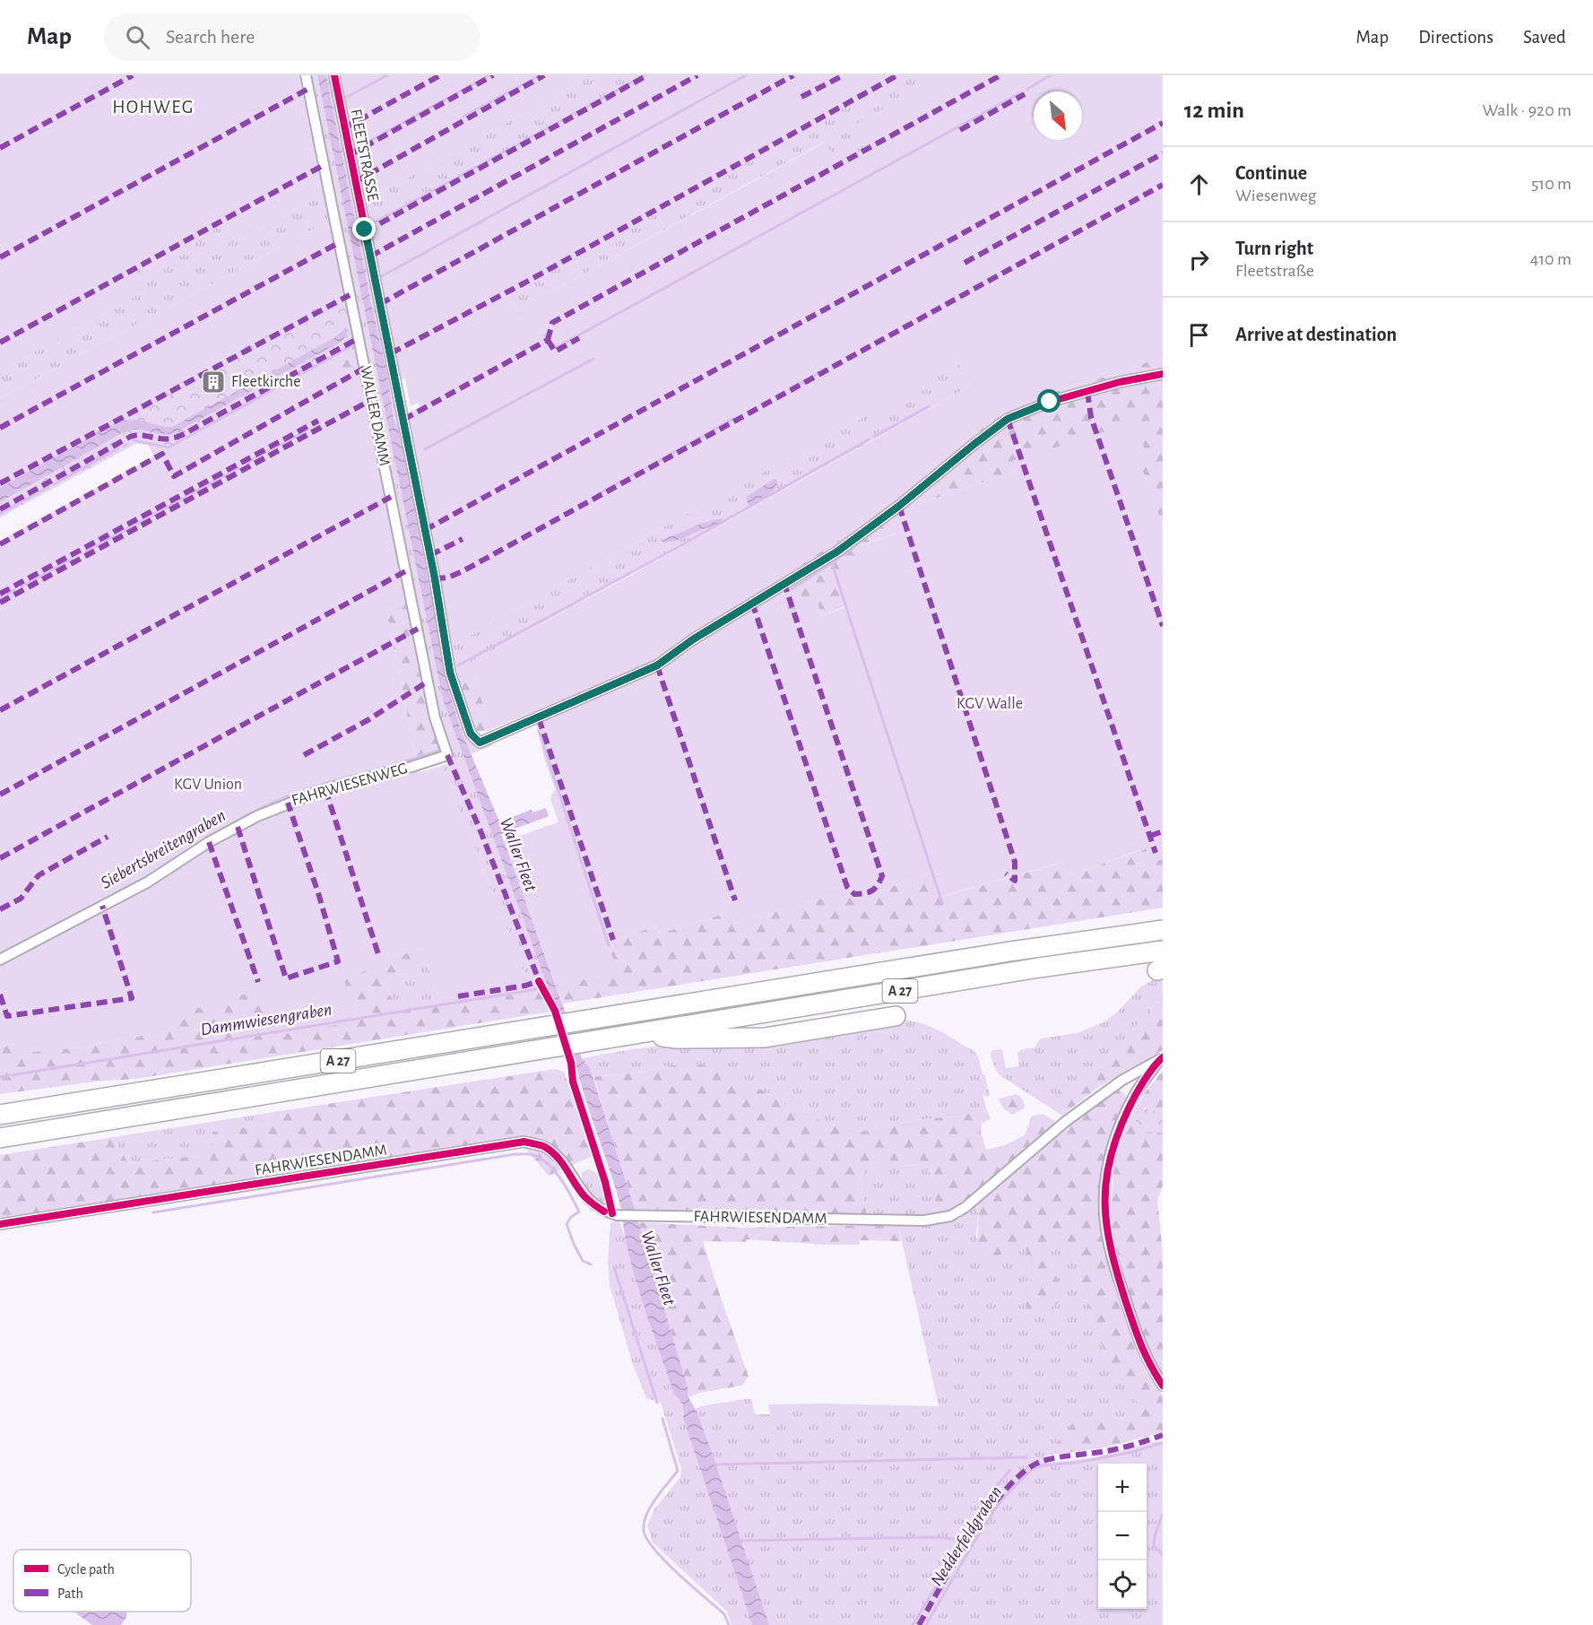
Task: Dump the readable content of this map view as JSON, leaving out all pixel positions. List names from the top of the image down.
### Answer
{
  "streets": {
    "highway": ["A 27"],
    "street": [
      "FLEETSTRASSE",
      "WALLER DAMM",
      "FAHRWIESENWEG",
      "FAHRWIESENDAMM"
    ]
  },
  "crossings": [
    ["WALLER DAMM", "FAHRWIESENWEG"]
  ],
  "districts": ["HOHWEG"],
  "water": [
    "Siebertsbreitengraben",
    "Waller Fleet",
    "Dammwiesengraben",
    "Nedderfeldgraben"
  ],
  "parks": ["KGV Walle", "KGV Union"],
  "places": {
    "building": ["Fleetkirche"]
  },
  "legend": ["Cycle path", "Path"],
  "north": "bottom right",
  "page": {
    "header": "Map",
    "search": "Search here",
    "nav": ["Map", "Directions", "Saved"],
    "heading": ["12 min", "Walk · 920 m"],
    "list": [
      ["Continue", "Wiesenweg", "510 m"],
      ["Turn right", "Fleetstraße", "410 m"],
      "Arrive at destination"
    ],
    "map_buttons": ["+", "−"]
  }
}
